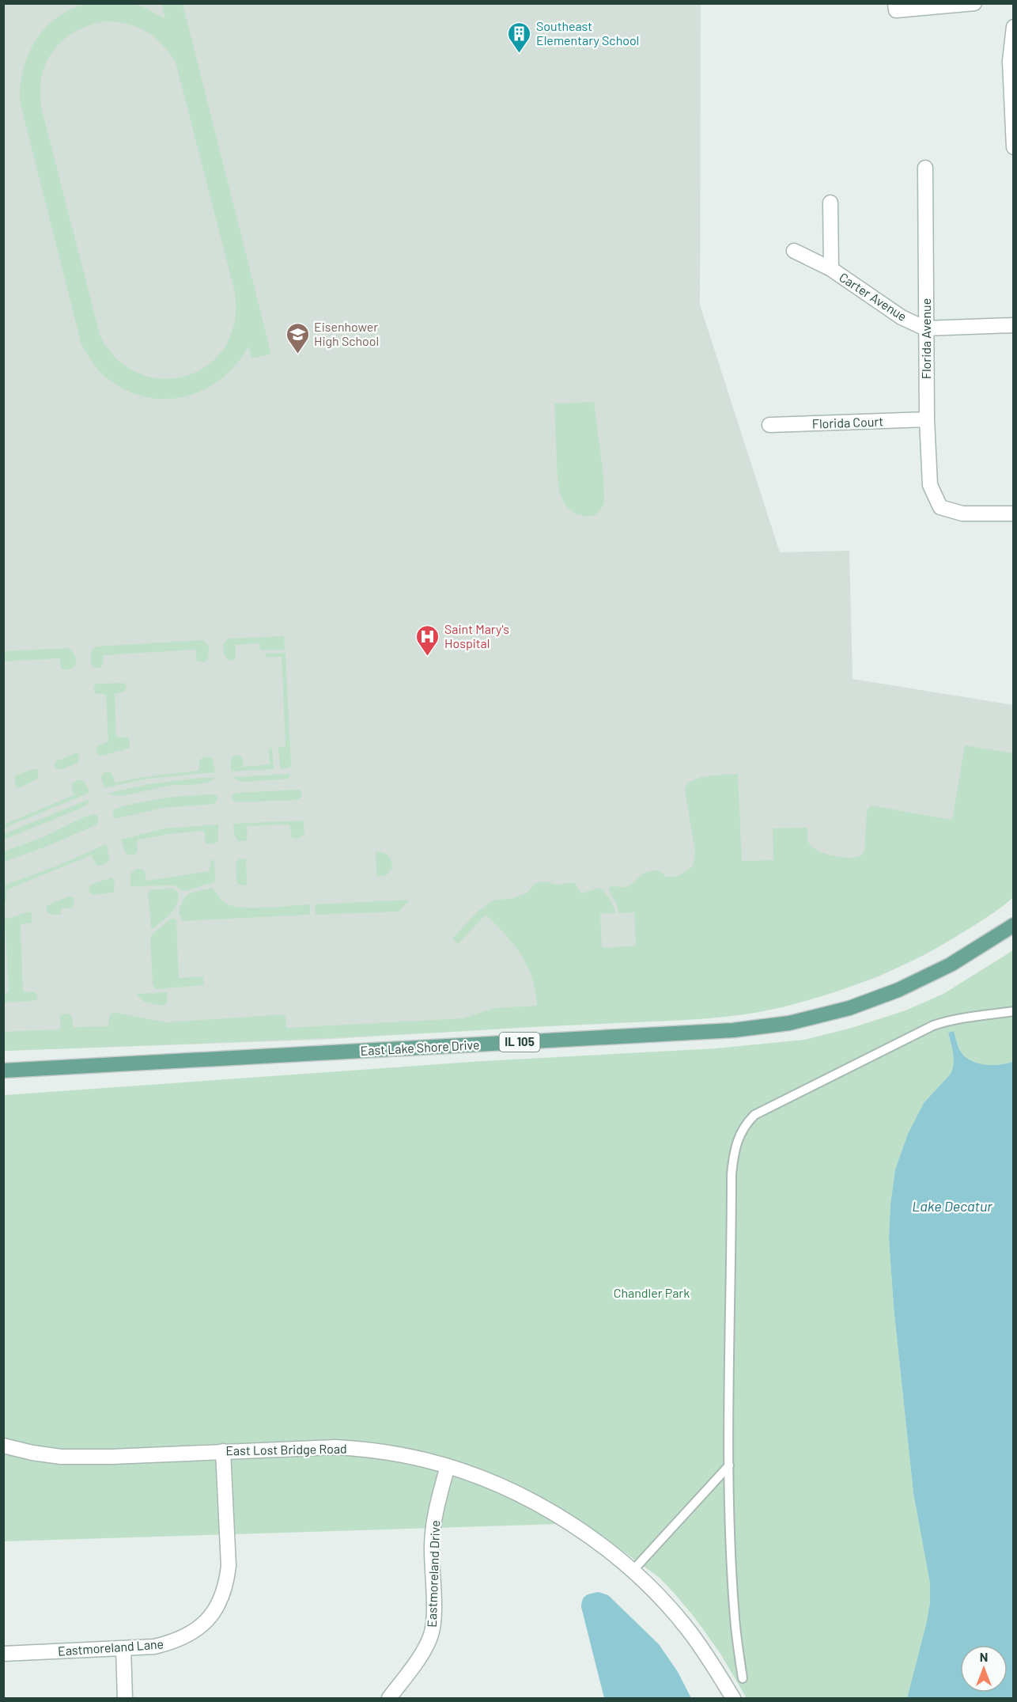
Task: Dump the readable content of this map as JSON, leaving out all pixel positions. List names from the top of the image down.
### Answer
{
  "streets": {
    "main road": ["IL 105", "East Lake Shore Drive"],
    "street": [
      "Carter Avenue",
      "Florida Avenue",
      "Florida Court",
      "East Lost Bridge Road",
      "Eastmoreland Drive",
      "Eastmoreland Lane"
    ]
  },
  "crossings": [
    ["Carter Avenue", "Florida Avenue"],
    ["Florida Avenue", "Florida Court"],
    ["East Lost Bridge Road", "Eastmoreland Drive"],
    ["East Lost Bridge Road", "Eastmoreland Lane"]
  ],
  "water": ["Lake Decatur"],
  "parks": ["Chandler Park"],
  "places": {
    "building": ["Southeast Elementary School"],
    "school or university": ["Eisenhower High School"],
    "hospital": ["Saint Mary's Hospital"]
  },
  "north": "top"
}
